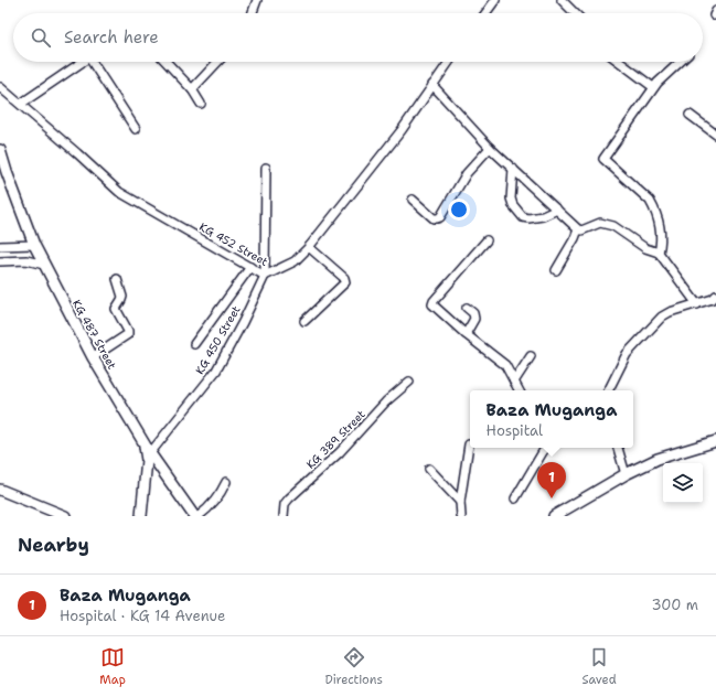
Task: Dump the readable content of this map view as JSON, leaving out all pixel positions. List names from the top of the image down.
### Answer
{
  "streets": {
    "main road": ["KG 487 Street"],
    "street": ["KG 452 Street", "KG 450 Street", "KG 389 Street"]
  },
  "crossings": [
    ["KG 452 Street", "KG 450 Street"],
    ["KG 487 Street", "KG 450 Street"]
  ],
  "page": {
    "search": "Search here",
    "popup": ["Baza Muganga", "Hospital"],
    "pins": "1",
    "heading": "Nearby",
    "list": [
      {
        "mark": "1",
        "name": "Baza Muganga",
        "note": "Hospital · KG 14 Avenue",
        "value": "300 m"
      }
    ],
    "nav": ["Map", "Directions", "Saved"]
  }
}
